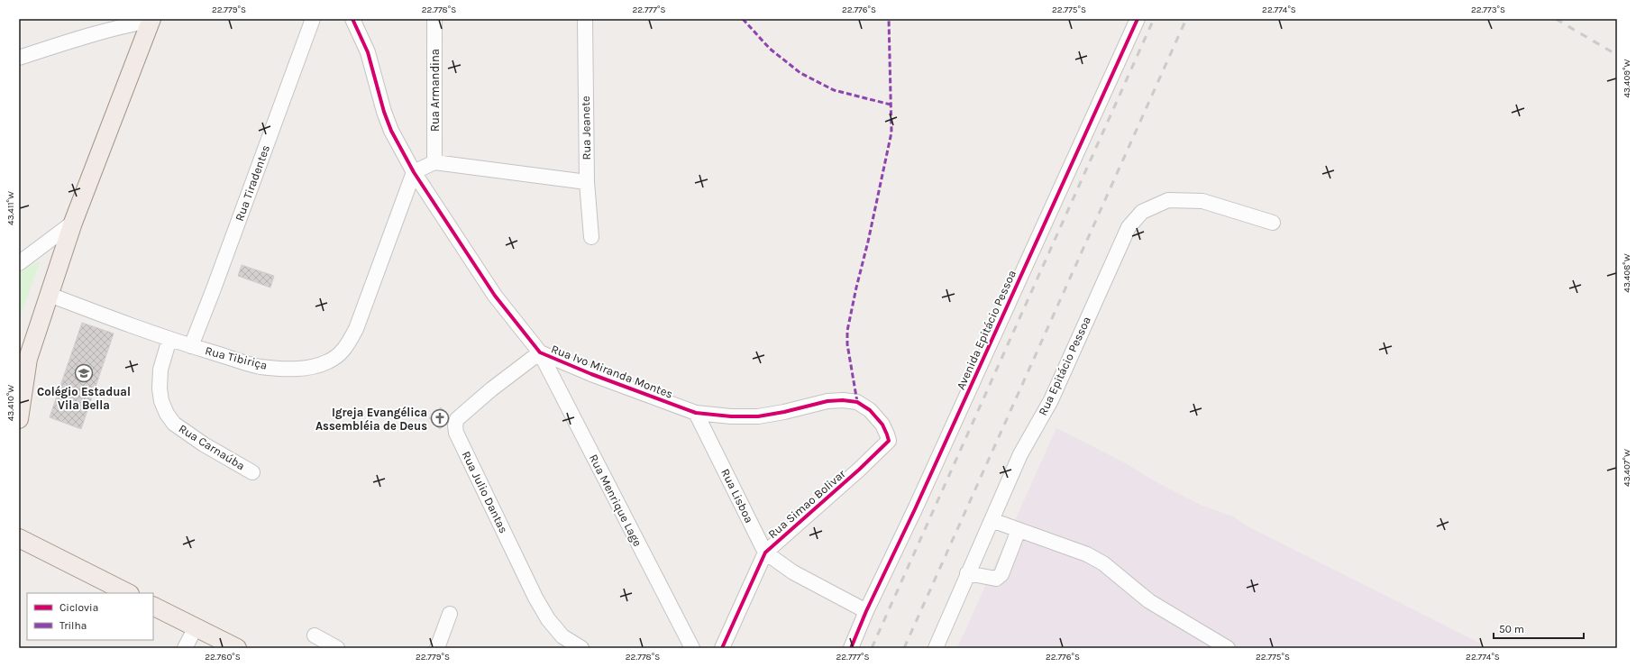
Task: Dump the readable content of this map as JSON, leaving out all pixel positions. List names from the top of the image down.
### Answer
{
  "streets": {
    "street": [
      "Rua Armandina",
      "Rua Jeanete",
      "Rua Tiradentes",
      "Avenida Epitácio Pessoa",
      "Rua Tibiriça",
      "Rua Epitácio Pessoa",
      "Rua Ivo Miranda Montes",
      "Rua Carnaúba",
      "Rua Julio Dantas",
      "Rua Lisboa",
      "Rua Menrique Lage",
      "Rua Simao Bolivar"
    ]
  },
  "crossings": [
    ["Rua Tiradentes", "Rua Tibiriça"],
    ["Avenida Epitácio Pessoa", "Rua Lisboa"],
    ["Rua Tibiriça", "Rua Ivo Miranda Montes"],
    ["Rua Tibiriça", "Rua Carnaúba"],
    ["Rua Ivo Miranda Montes", "Rua Julio Dantas"],
    ["Rua Ivo Miranda Montes", "Rua Lisboa"],
    ["Rua Ivo Miranda Montes", "Rua Menrique Lage"],
    ["Rua Ivo Miranda Montes", "Rua Simao Bolivar"],
    ["Rua Julio Dantas", "Rua Menrique Lage"],
    ["Rua Lisboa", "Rua Simao Bolivar"]
  ],
  "places": {
    "school or university": ["Colégio Estadual Vila Bella"],
    "church": ["Igreja Evangélica Assembléia de Deus"]
  },
  "legend": ["Ciclovia", "Trilha"],
  "scale_bar": "50 m",
  "coordinates": [
    "22.779°S",
    "22.778°S",
    "22.777°S",
    "22.776°S",
    "22.775°S",
    "22.774°S",
    "22.773°S",
    "43.409°W",
    "43.411°W",
    "43.408°W",
    "43.410°W",
    "43.407°W",
    "22.780°S"
  ]
}
